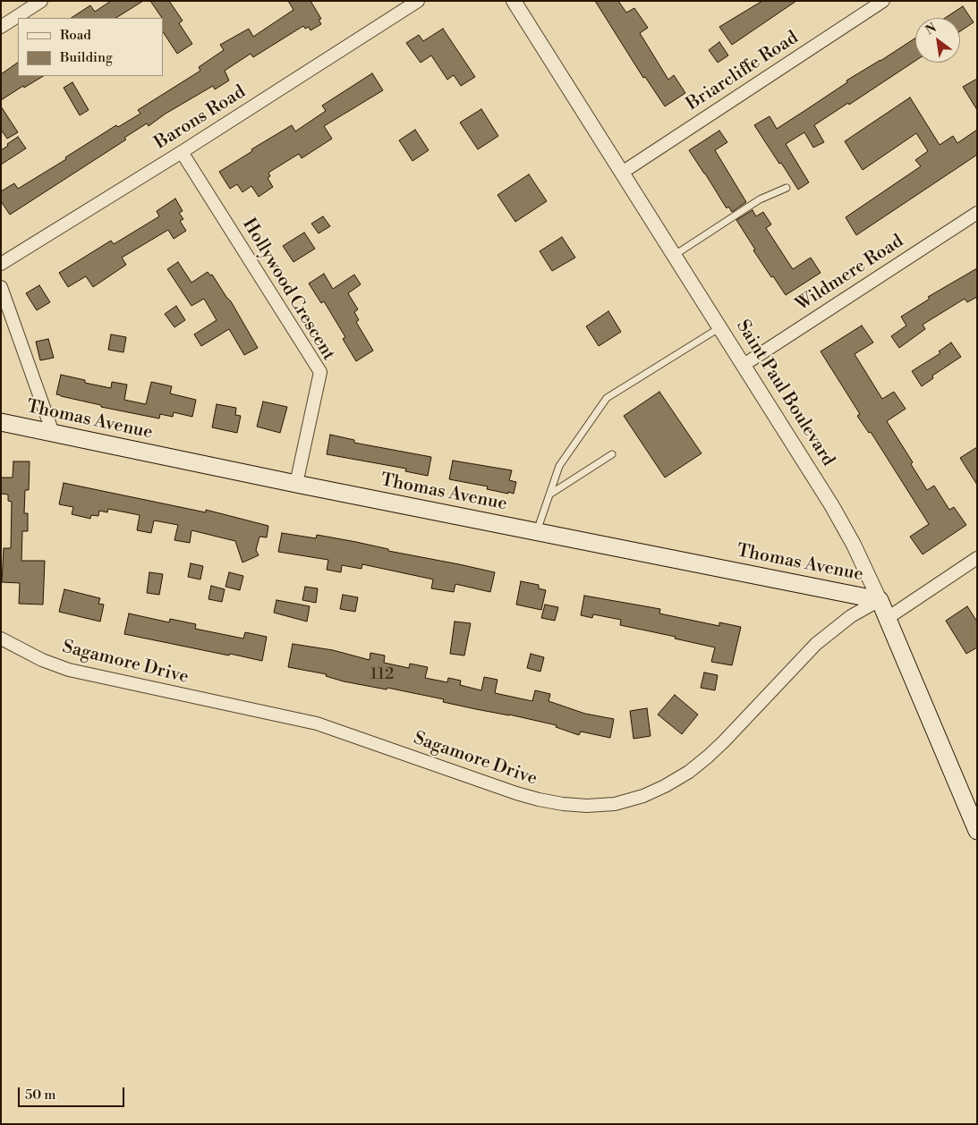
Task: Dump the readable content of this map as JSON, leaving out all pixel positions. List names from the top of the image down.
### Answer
{
  "streets": {
    "main road": ["Saint Paul Boulevard", "Thomas Avenue"],
    "street": [
      "Briarcliffe Road",
      "Barons Road",
      "Wildmere Road",
      "Hollywood Crescent",
      "Sagamore Drive"
    ]
  },
  "crossings": [
    ["Briarcliffe Road", "Saint Paul Boulevard"],
    ["Barons Road", "Hollywood Crescent"],
    ["Wildmere Road", "Saint Paul Boulevard"],
    ["Hollywood Crescent", "Thomas Avenue"],
    ["Saint Paul Boulevard", "Thomas Avenue"],
    ["Saint Paul Boulevard", "Sagamore Drive"],
    ["Thomas Avenue", "Sagamore Drive"]
  ],
  "house_numbers": ["112"],
  "legend": ["Road", "Building"],
  "scale_bar": "50 m",
  "north": "top left"
}
